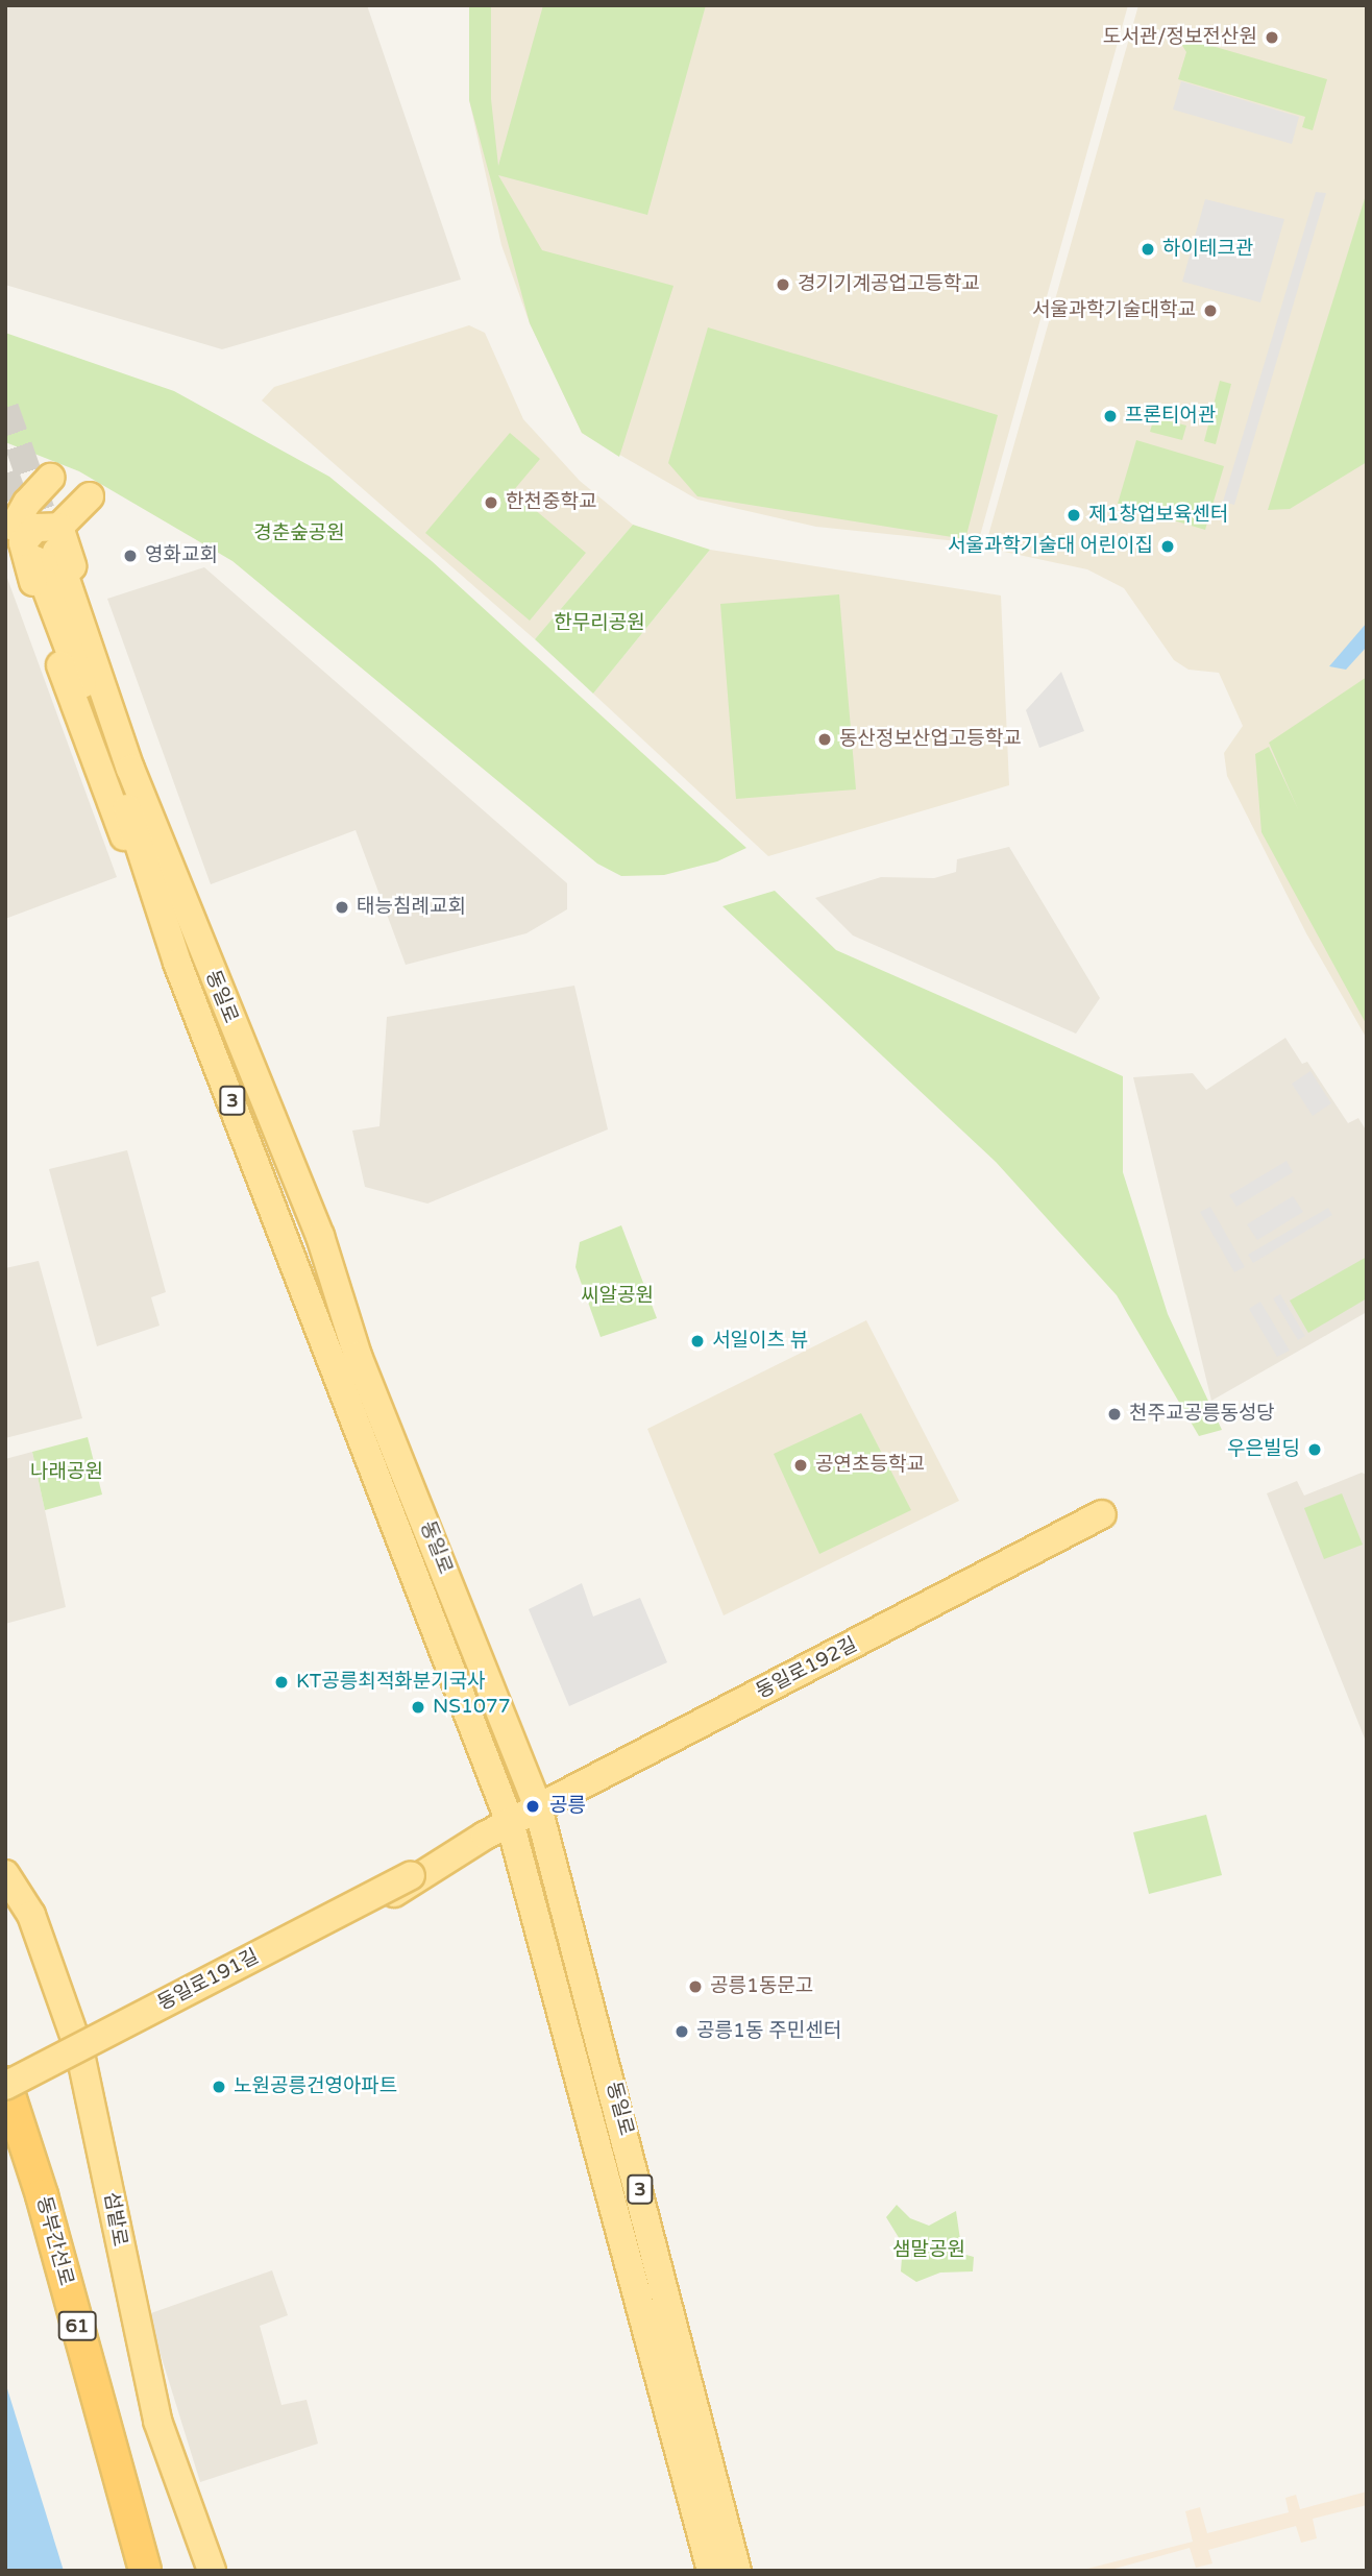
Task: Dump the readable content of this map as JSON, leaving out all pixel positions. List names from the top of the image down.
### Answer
{
  "streets": {
    "highway": ["동부간선로", "61"],
    "main road": [
      "동일로",
      "3",
      "동일로192길",
      "동일로191길",
      "섬밭로"
    ]
  },
  "crossings": [
    ["동일로", "동일로192길"],
    ["동일로", "동일로191길"],
    ["동일로192길", "동일로191길"],
    ["동일로191길", "섬밭로"],
    ["동일로191길", "동부간선로"]
  ],
  "parks": [
    "경춘숲공원",
    "한무리공원",
    "씨알공원",
    "나래공원",
    "샘말공원"
  ],
  "places": [
    "도서관/정보전산원",
    "하이테크관",
    "경기기계공업고등학교",
    "서울과학기술대학교",
    "프론티어관",
    "한천중학교",
    "제1창업보육센터",
    "서울과학기술대 어린이집",
    "영화교회",
    "동산정보산업고등학교",
    "태능침례교회",
    "서일이츠 뷰",
    "천주교공릉동성당",
    "우은빌딩",
    "공연초등학교",
    "KT공릉최적화분기국사",
    "NS1077",
    "공릉",
    "공릉1동문고",
    "공릉1동 주민센터",
    "노원공릉건영아파트"
  ]
}
